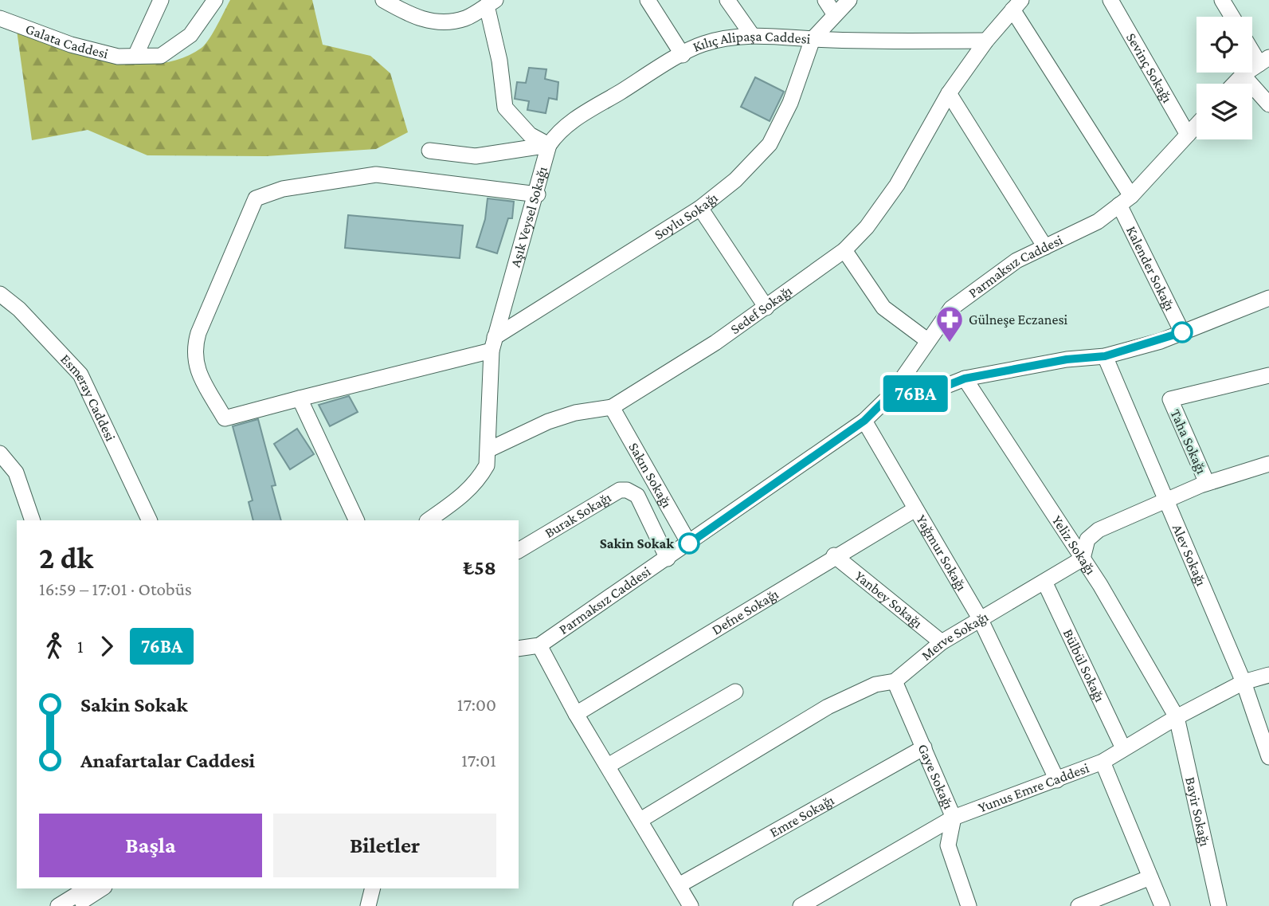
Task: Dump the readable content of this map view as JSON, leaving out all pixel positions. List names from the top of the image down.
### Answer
{
  "streets": {
    "street": [
      "Galata Caddesi",
      "Kılıç Alipaşa Caddesi",
      "Sevinç Sokağı",
      "Soylu Sokağı",
      "Aşık Veysel Sokağı",
      "Parmaksız Caddesi",
      "Kalender Sokağı",
      "Sedef Sokağı",
      "Esmeray Caddesi",
      "Taha Sokağı",
      "Sakın Sokağı",
      "Burak Sokağı",
      "Yeliz Sokağı",
      "Yağmur Sokağı",
      "Alev Sokağı",
      "Yanbey Sokağı",
      "Defne Sokağı",
      "Merve Sokağı",
      "Bülbül Sokağı",
      "Gaye Sokağı",
      "Yunus Emre Caddesi",
      "Bayir Sokağı",
      "Emre Sokağı"
    ]
  },
  "crossings": [
    ["Kılıç Alipaşa Caddesi", "Soylu Sokağı"],
    ["Kılıç Alipaşa Caddesi", "Aşık Veysel Sokağı"],
    ["Kılıç Alipaşa Caddesi", "Sedef Sokağı"],
    ["Sevinç Sokağı", "Parmaksız Caddesi"],
    ["Soylu Sokağı", "Aşık Veysel Sokağı"],
    ["Aşık Veysel Sokağı", "Sedef Sokağı"],
    ["Parmaksız Caddesi", "Kalender Sokağı"],
    ["Parmaksız Caddesi", "Sakın Sokağı"],
    ["Parmaksız Caddesi", "Burak Sokağı"],
    ["Parmaksız Caddesi", "Yağmur Sokağı"],
    ["Kalender Sokağı", "Sedef Sokağı"],
    ["Sedef Sokağı", "Sakın Sokağı"],
    ["Yeliz Sokağı", "Merve Sokağı"],
    ["Yeliz Sokağı", "Yunus Emre Caddesi"],
    ["Yeliz Sokağı", "Bayir Sokağı"],
    ["Yağmur Sokağı", "Defne Sokağı"],
    ["Yağmur Sokağı", "Merve Sokağı"],
    ["Yağmur Sokağı", "Yunus Emre Caddesi"],
    ["Alev Sokağı", "Yunus Emre Caddesi"],
    ["Yanbey Sokağı", "Defne Sokağı"],
    ["Yanbey Sokağı", "Merve Sokağı"],
    ["Merve Sokağı", "Bülbül Sokağı"],
    ["Merve Sokağı", "Gaye Sokağı"],
    ["Bülbül Sokağı", "Yunus Emre Caddesi"],
    ["Gaye Sokağı", "Yunus Emre Caddesi"],
    ["Gaye Sokağı", "Emre Sokağı"],
    ["Yunus Emre Caddesi", "Bayir Sokağı"]
  ],
  "places": {
    "pharmacy": ["Gülneşe Eczanesi"],
    "other": ["Sakin Sokak"]
  },
  "lines": ["bus line 76BA"],
  "page": {
    "on_map": "76BA",
    "heading": ["2 dk", "16:59 – 17:01 · Otobüs", "₺58"],
    "legs": ["1", "76BA"],
    "list": [
      {
        "name": "Sakin Sokak",
        "value": "17:00"
      },
      {
        "name": "Anafartalar Caddesi",
        "value": "17:01"
      }
    ],
    "buttons": ["Başla", "Biletler"]
  }
}
